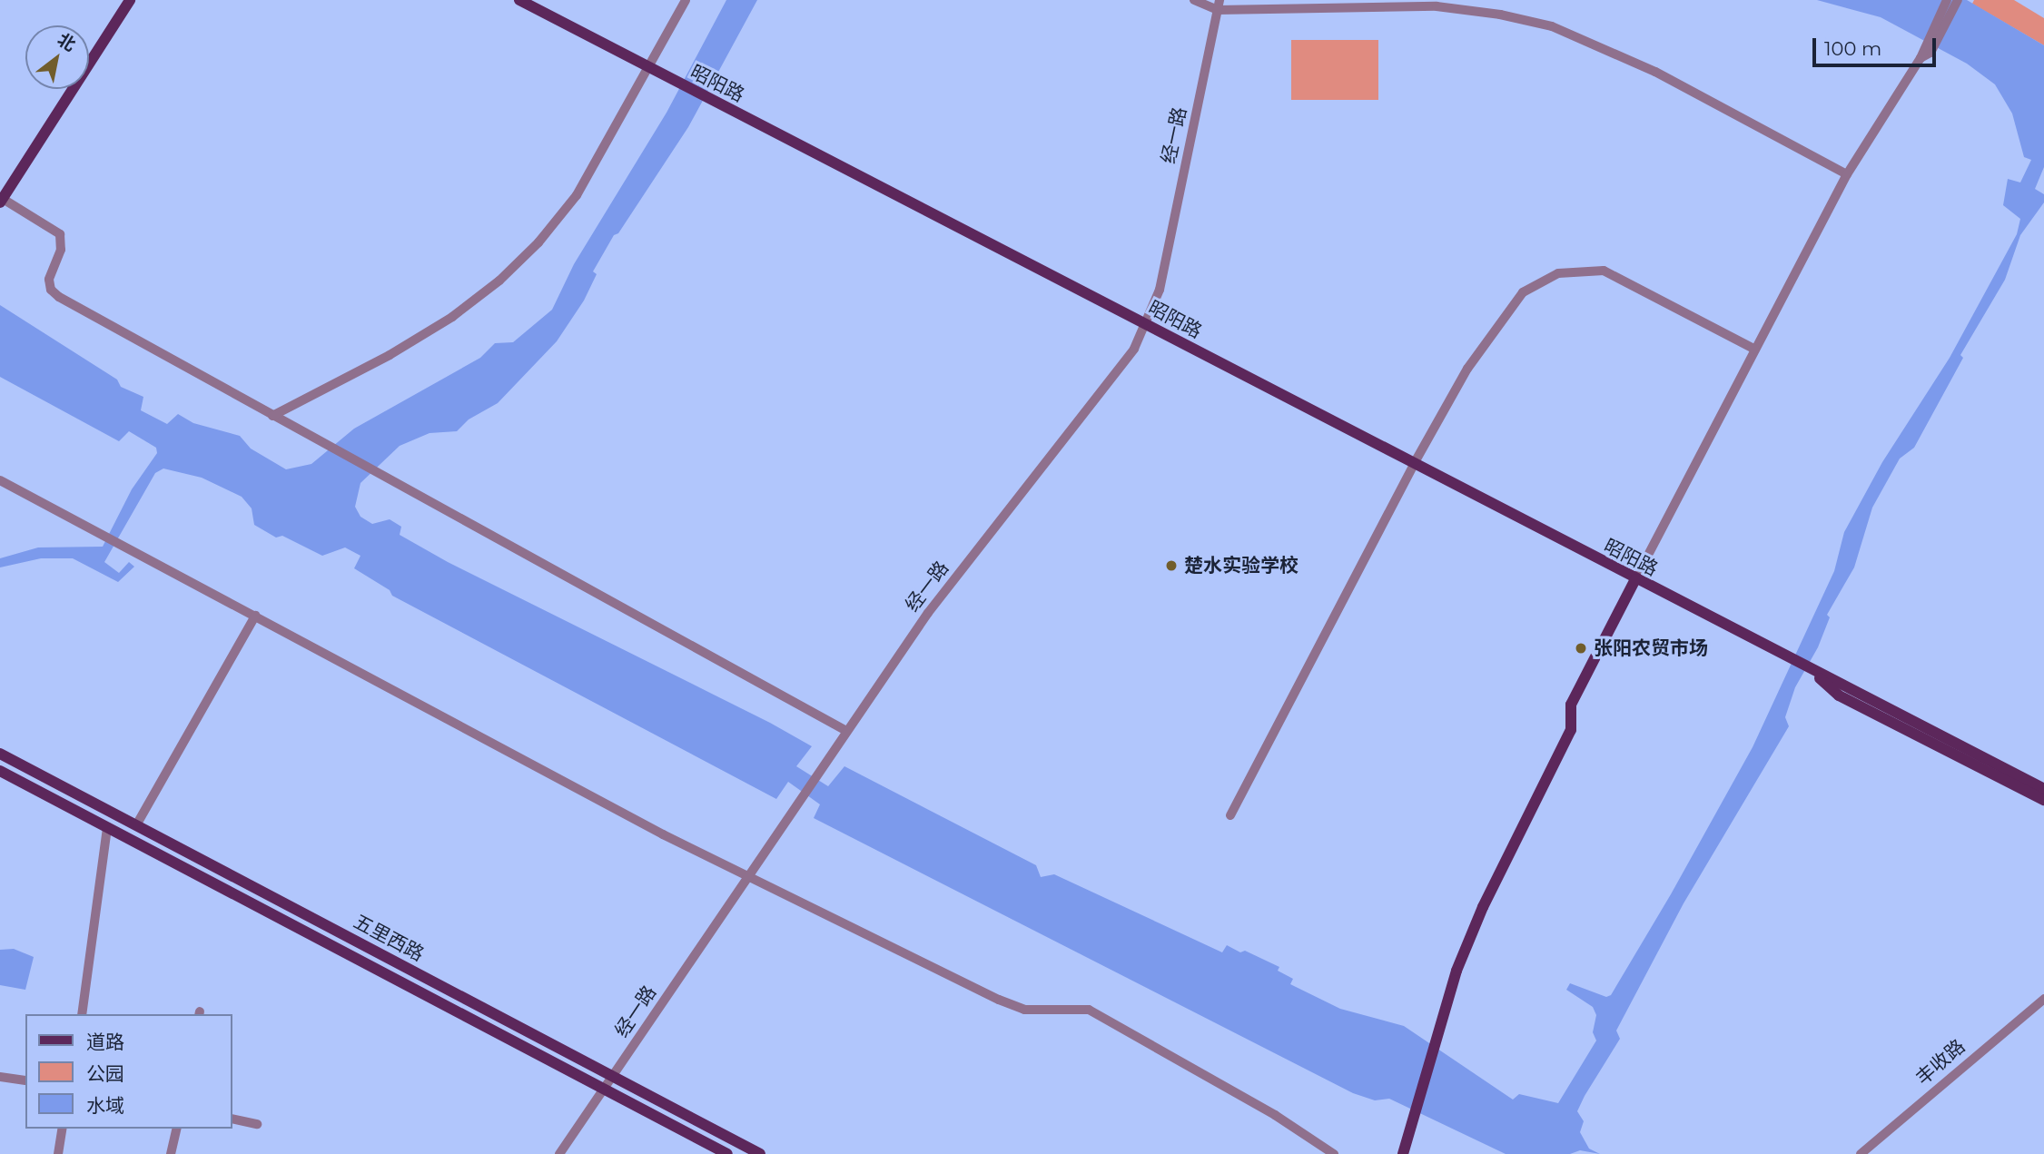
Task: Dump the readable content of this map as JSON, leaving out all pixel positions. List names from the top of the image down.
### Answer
{
  "streets": {
    "main road": ["昭阳路", "五里西路"],
    "street": ["经一路", "丰收路"]
  },
  "crossings": [
    ["昭阳路", "经一路"],
    ["经一路", "五里西路"]
  ],
  "places": ["楚水实验学校", "张阳农贸市场"],
  "legend": ["道路", "公园", "水域"],
  "scale_bar": "100 m",
  "north": "top right"
}
